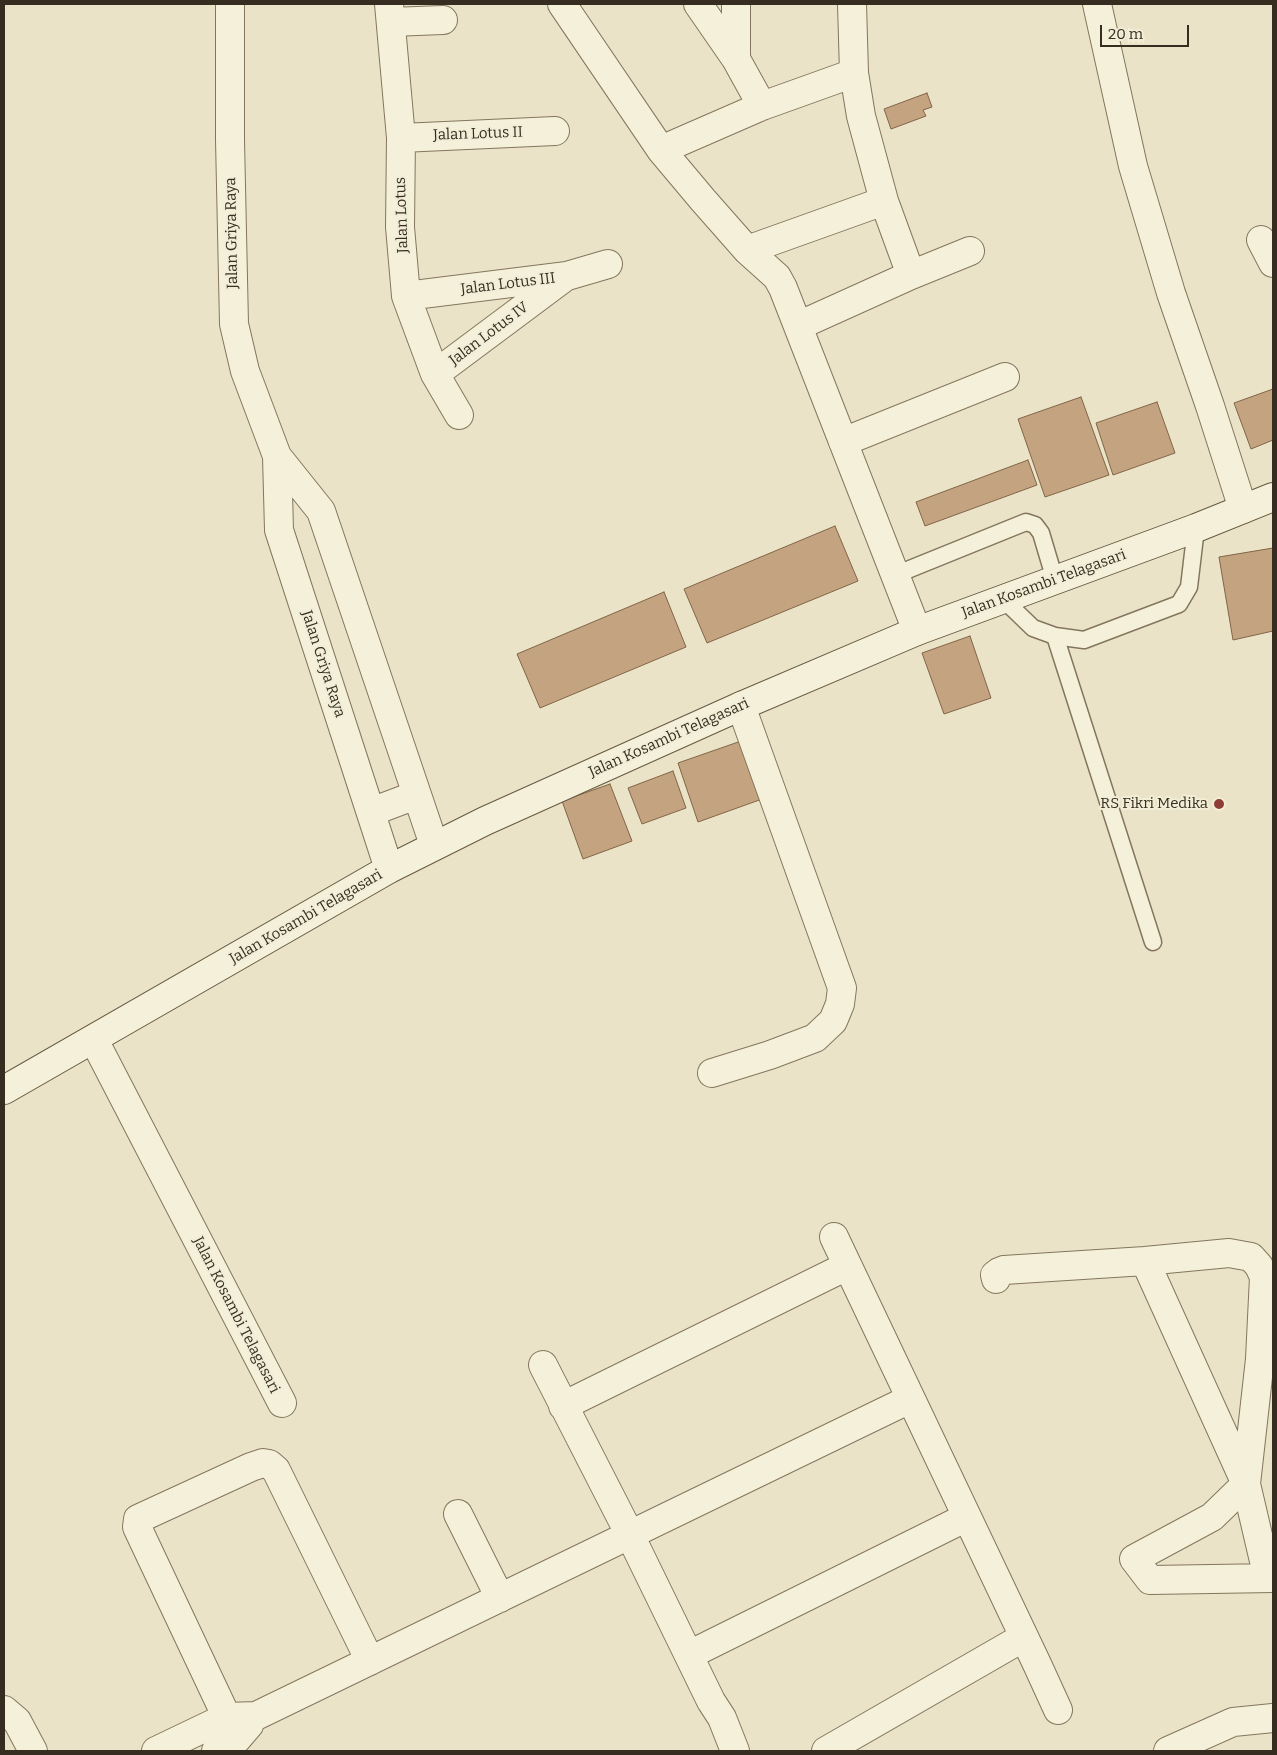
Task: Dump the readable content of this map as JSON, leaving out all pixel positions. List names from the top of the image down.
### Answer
{
  "streets": {
    "street": [
      "Jalan Lotus II",
      "Jalan Lotus",
      "Jalan Griya Raya",
      "Jalan Lotus III",
      "Jalan Lotus IV",
      "Jalan Kosambi Telagasari"
    ]
  },
  "crossings": [
    ["Jalan Lotus II", "Jalan Lotus"],
    ["Jalan Lotus", "Jalan Lotus III"],
    ["Jalan Lotus", "Jalan Lotus IV"],
    ["Jalan Griya Raya", "Jalan Kosambi Telagasari"],
    ["Jalan Lotus III", "Jalan Lotus IV"]
  ],
  "places": ["RS Fikri Medika"],
  "scale_bar": "20 m"
}
